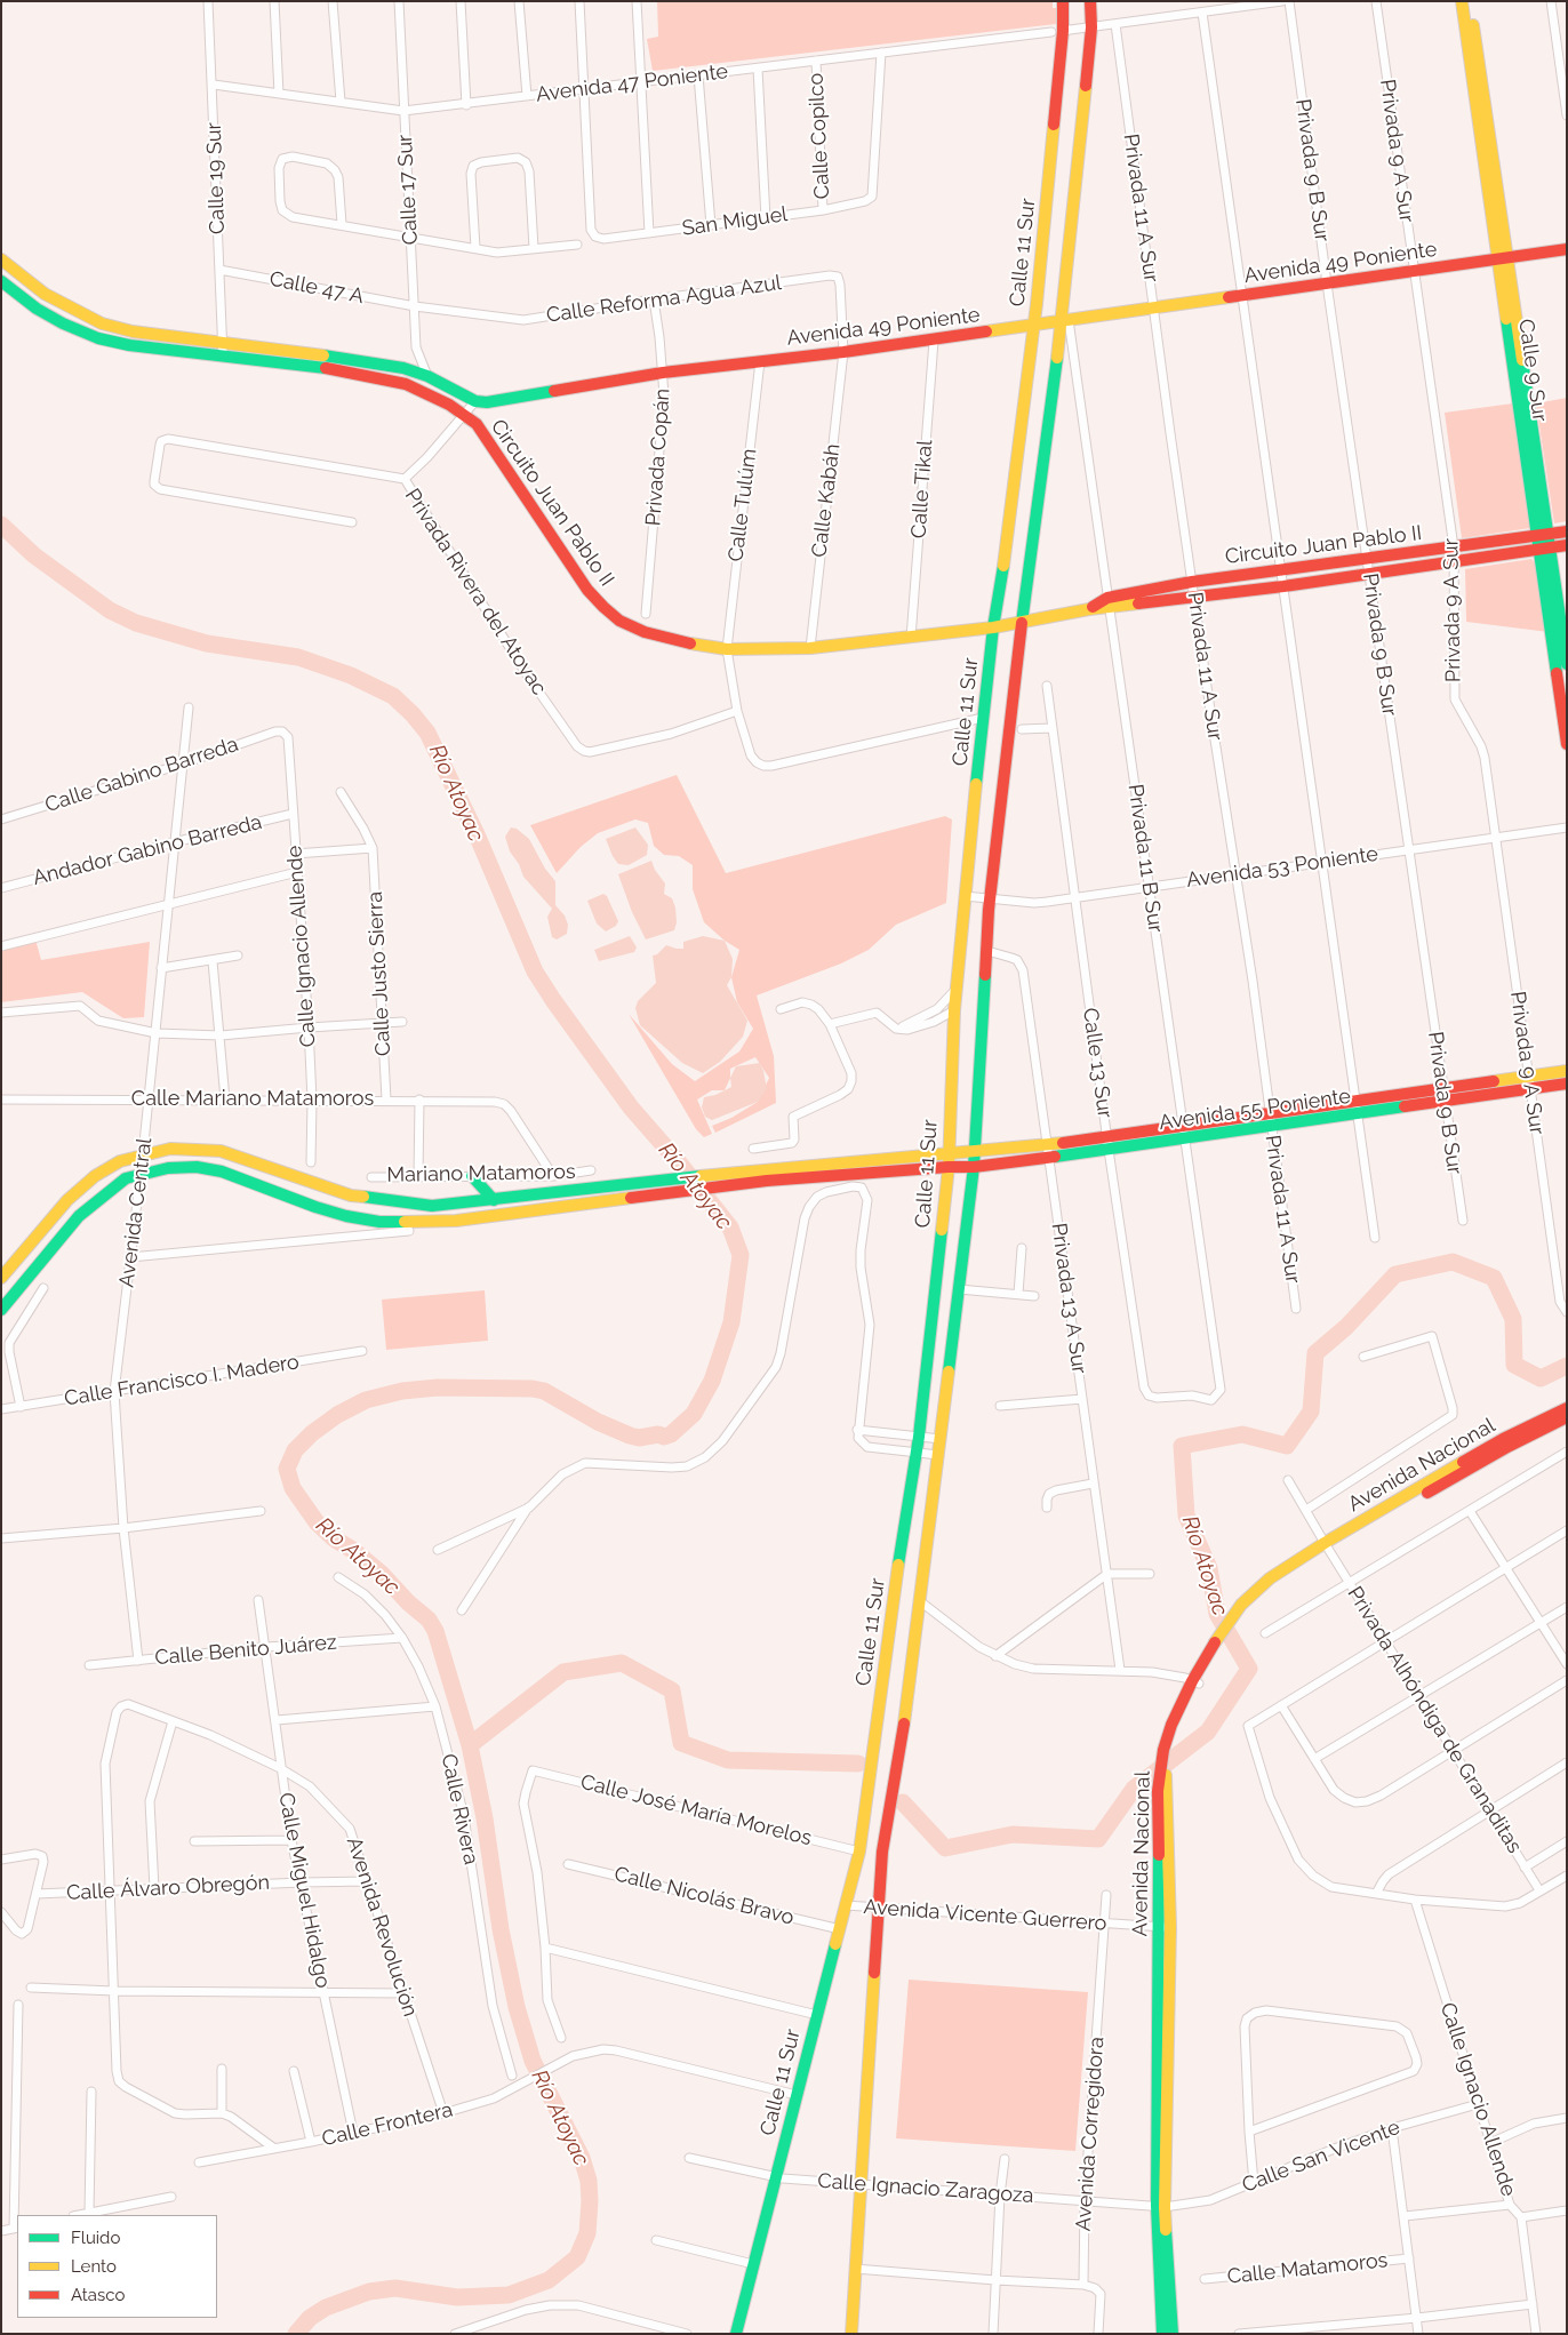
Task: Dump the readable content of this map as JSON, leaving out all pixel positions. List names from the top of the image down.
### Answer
{
  "streets": {
    "main road": [
      "Calle 11 Sur",
      "Avenida 49 Poniente",
      "Calle 9 Sur",
      "Circuito Juan Pablo II",
      "Avenida 55 Poniente",
      "Avenida Nacional"
    ],
    "street": [
      "Avenida 47 Poniente",
      "Calle Copilco",
      "Privada 9 A Sur",
      "Privada 9 B Sur",
      "Calle 19 Sur",
      "Calle 17 Sur",
      "Privada 11 A Sur",
      "San Miguel",
      "Calle 47 A",
      "Calle Reforma Agua Azul",
      "Privada Copán",
      "Calle Tikal",
      "Calle Kabáh",
      "Calle Tulúm",
      "Privada Rivera del Atoyac",
      "Calle Gabino Barreda",
      "Andador Gabino Barreda",
      "Privada 11 B Sur",
      "Avenida 53 Poniente",
      "Calle Ignacio Allende",
      "Calle Justo Sierra",
      "Calle 13 Sur",
      "Calle Mariano Matamoros",
      "Mariano Matamoros",
      "Avenida Central",
      "Privada 13 A Sur",
      "Calle Francisco I. Madero",
      "Calle Benito Juárez",
      "Privada Alhóndiga de Granaditas",
      "Calle Rivera",
      "Calle José María Morelos",
      "Calle Álvaro Obregón",
      "Calle Miguel Hidalgo",
      "Calle Nicolás Bravo",
      "Avenida Vicente Guerrero",
      "Avenida Revolución",
      "Calle Frontera",
      "Avenida Corregidora",
      "Calle San Vicente",
      "Calle Ignacio Zaragoza",
      "Calle Matamoros"
    ]
  },
  "crossings": [
    ["Avenida 47 Poniente", "Calle Copilco"],
    ["Avenida 47 Poniente", "Calle 19 Sur"],
    ["Avenida 47 Poniente", "Calle 17 Sur"],
    ["Avenida 47 Poniente", "Privada 11 A Sur"],
    ["Avenida 47 Poniente", "San Miguel"],
    ["Avenida 47 Poniente", "Calle 11 Sur"],
    ["Calle Copilco", "San Miguel"],
    ["Privada 9 A Sur", "Avenida 49 Poniente"],
    ["Privada 9 A Sur", "Circuito Juan Pablo II"],
    ["Privada 9 A Sur", "Avenida 53 Poniente"],
    ["Privada 9 A Sur", "Avenida 55 Poniente"],
    ["Privada 9 B Sur", "Avenida 49 Poniente"],
    ["Privada 9 B Sur", "Circuito Juan Pablo II"],
    ["Privada 9 B Sur", "Avenida 53 Poniente"],
    ["Privada 9 B Sur", "Avenida 55 Poniente"],
    ["Calle 19 Sur", "Calle 47 A"],
    ["Calle 19 Sur", "Circuito Juan Pablo II"],
    ["Calle 17 Sur", "Calle 47 A"],
    ["Calle 17 Sur", "Calle Reforma Agua Azul"],
    ["Calle 17 Sur", "Circuito Juan Pablo II"],
    ["Privada 11 A Sur", "Avenida 49 Poniente"],
    ["Privada 11 A Sur", "Circuito Juan Pablo II"],
    ["Privada 11 A Sur", "Avenida 53 Poniente"],
    ["Privada 11 A Sur", "Avenida 55 Poniente"],
    ["Calle 11 Sur", "Avenida 49 Poniente"],
    ["Calle 11 Sur", "Circuito Juan Pablo II"],
    ["Calle 11 Sur", "Calle Tulúm"],
    ["Calle 11 Sur", "Avenida 53 Poniente"],
    ["Calle 11 Sur", "Avenida 55 Poniente"],
    ["Calle 11 Sur", "Calle José María Morelos"],
    ["Calle 11 Sur", "Calle Nicolás Bravo"],
    ["Calle 11 Sur", "Avenida Vicente Guerrero"],
    ["Calle 11 Sur", "Calle Frontera"],
    ["Calle 11 Sur", "Calle Ignacio Zaragoza"],
    ["Avenida 49 Poniente", "Calle Reforma Agua Azul"],
    ["Avenida 49 Poniente", "Calle 9 Sur"],
    ["Avenida 49 Poniente", "Privada Copán"],
    ["Avenida 49 Poniente", "Calle Tikal"],
    ["Avenida 49 Poniente", "Calle Kabáh"],
    ["Avenida 49 Poniente", "Circuito Juan Pablo II"],
    ["Avenida 49 Poniente", "Calle Tulúm"],
    ["Avenida 49 Poniente", "Privada 11 B Sur"],
    ["Calle 47 A", "Calle Reforma Agua Azul"],
    ["Calle Reforma Agua Azul", "Privada Copán"],
    ["Calle Reforma Agua Azul", "Calle Kabáh"],
    ["Calle 9 Sur", "Circuito Juan Pablo II"],
    ["Calle Tikal", "Circuito Juan Pablo II"],
    ["Calle Kabáh", "Circuito Juan Pablo II"],
    ["Circuito Juan Pablo II", "Calle Tulúm"],
    ["Circuito Juan Pablo II", "Privada 11 B Sur"],
    ["Calle Tulúm", "Privada Rivera del Atoyac"],
    ["Calle Gabino Barreda", "Calle Ignacio Allende"],
    ["Calle Gabino Barreda", "Avenida Central"],
    ["Andador Gabino Barreda", "Calle Ignacio Allende"],
    ["Andador Gabino Barreda", "Avenida Central"],
    ["Privada 11 B Sur", "Avenida 53 Poniente"],
    ["Privada 11 B Sur", "Calle 13 Sur"],
    ["Privada 11 B Sur", "Avenida 55 Poniente"],
    ["Avenida 53 Poniente", "Calle 13 Sur"],
    ["Calle Ignacio Allende", "Calle Mariano Matamoros"],
    ["Calle Ignacio Allende", "Calle San Vicente"],
    ["Calle Justo Sierra", "Calle Mariano Matamoros"],
    ["Calle 13 Sur", "Avenida 55 Poniente"],
    ["Calle Mariano Matamoros", "Mariano Matamoros"],
    ["Calle Mariano Matamoros", "Avenida Central"],
    ["Avenida 55 Poniente", "Privada 13 A Sur"],
    ["Avenida Central", "Calle Francisco I. Madero"],
    ["Avenida Central", "Calle Benito Juárez"],
    ["Avenida Nacional", "Privada Alhóndiga de Granaditas"],
    ["Avenida Nacional", "Avenida Vicente Guerrero"],
    ["Avenida Nacional", "Calle San Vicente"],
    ["Avenida Nacional", "Calle Ignacio Zaragoza"],
    ["Calle Benito Juárez", "Calle Rivera"],
    ["Calle Benito Juárez", "Calle Miguel Hidalgo"],
    ["Calle Álvaro Obregón", "Calle Miguel Hidalgo"],
    ["Calle Álvaro Obregón", "Avenida Revolución"],
    ["Calle Miguel Hidalgo", "Avenida Revolución"],
    ["Calle Miguel Hidalgo", "Calle Frontera"],
    ["Avenida Vicente Guerrero", "Avenida Corregidora"],
    ["Avenida Revolución", "Calle Frontera"],
    ["Avenida Corregidora", "Calle Ignacio Zaragoza"],
    ["Calle San Vicente", "Calle Ignacio Zaragoza"]
  ],
  "water": ["Río Atoyac"],
  "legend": ["Fluido", "Lento", "Atasco"]
}
